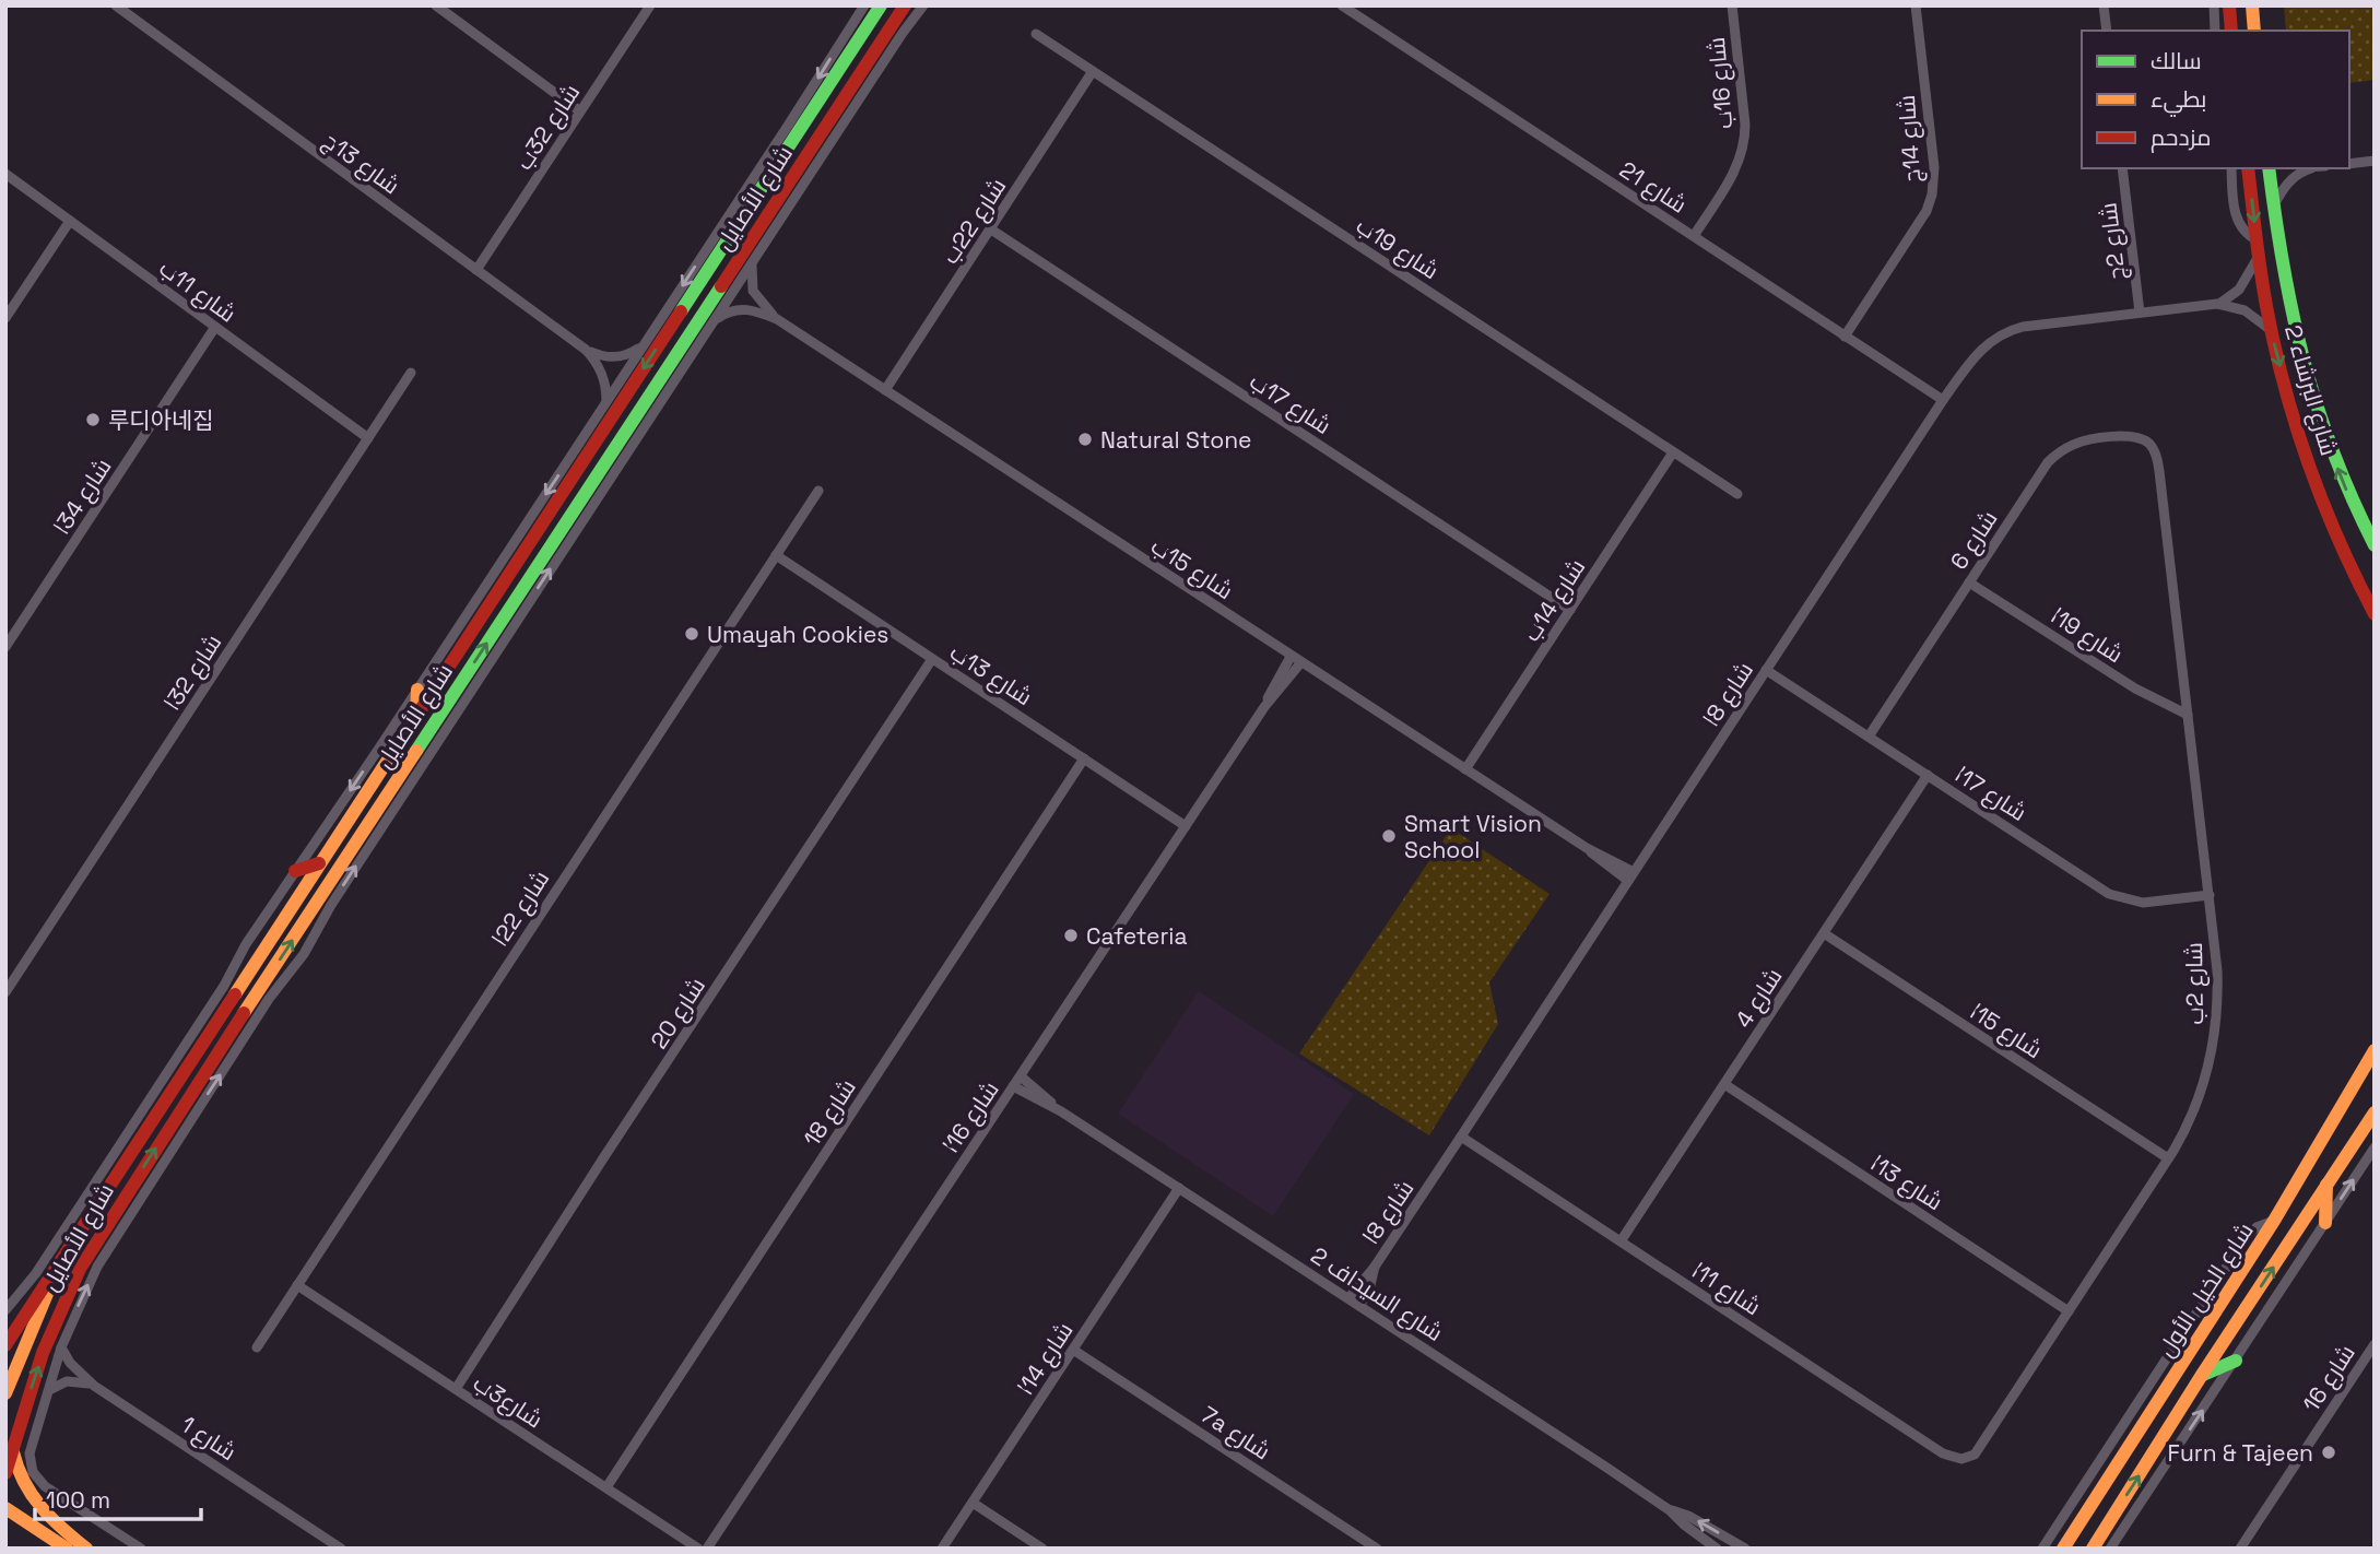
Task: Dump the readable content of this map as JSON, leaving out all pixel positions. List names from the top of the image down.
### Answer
{
  "streets": {
    "street": [
      "شارع 16ب",
      "شارع 32ب",
      "شارع 14ج",
      "شارع 13ج",
      "شارع 21",
      "شارع الأصايل",
      "شارع 22ب",
      "شارع 2ج",
      "شارع 19ب",
      "شارع 11ب",
      "شارع البرشاء 2",
      "شارع 17ب",
      "شارع 34ا",
      "شارع 6",
      "شارع 15ب",
      "شارع 14ب",
      "شارع 19ا",
      "شارع 32ا",
      "شارع 13ب",
      "شارع 8ا",
      "شارع 17ا",
      "شارع 22ا",
      "شارع 2ب",
      "شارع 4",
      "شارع 20",
      "شارع 15ا",
      "شارع 18",
      "شارع 16ا",
      "شارع 13ا",
      "شارع 11ا",
      "شارع الخيل الأول",
      "شارع السيداف 2",
      "شارع 14ا",
      "شارع 16",
      "شارع3ب",
      "7a شارع",
      "شارع 1"
    ]
  },
  "crossings": [
    ["شارع 16ب", "شارع 21"],
    ["شارع 32ب", "شارع 13ج"],
    ["شارع 14ج", "شارع 21"],
    ["شارع 21", "شارع 8ا"],
    ["شارع 22ب", "شارع 19ب"],
    ["شارع 22ب", "شارع 17ب"],
    ["شارع 22ب", "شارع 15ب"],
    ["شارع 2ج", "شارع 8ا"],
    ["شارع 19ب", "شارع 14ب"],
    ["شارع 11ب", "شارع 34ا"],
    ["شارع 11ب", "شارع 32ا"],
    ["شارع البرشاء 2", "شارع 8ا"],
    ["شارع 17ب", "شارع 14ب"],
    ["شارع 6", "شارع 19ا"],
    ["شارع 6", "شارع 17ا"],
    ["شارع 6", "شارع 2ب"],
    ["شارع 15ب", "شارع 14ب"],
    ["شارع 15ب", "شارع 8ا"],
    ["شارع 15ب", "شارع 16ا"],
    ["شارع 19ا", "شارع 2ب"],
    ["شارع 13ب", "شارع 22ا"],
    ["شارع 13ب", "شارع 20"],
    ["شارع 13ب", "شارع 18"],
    ["شارع 13ب", "شارع 16ا"],
    ["شارع 8ا", "شارع 17ا"],
    ["شارع 8ا", "شارع 11ا"],
    ["شارع 8ا", "شارع السيداف 2"],
    ["شارع 17ا", "شارع 2ب"],
    ["شارع 17ا", "شارع 4"],
    ["شارع 22ا", "شارع3ب"],
    ["شارع 2ب", "شارع 15ا"],
    ["شارع 2ب", "شارع 13ا"],
    ["شارع 2ب", "شارع 11ا"],
    ["شارع 4", "شارع 15ا"],
    ["شارع 4", "شارع 13ا"],
    ["شارع 4", "شارع 11ا"],
    ["شارع 20", "شارع3ب"],
    ["شارع 18", "شارع3ب"],
    ["شارع 16ا", "شارع السيداف 2"],
    ["شارع السيداف 2", "شارع 14ا"],
    ["شارع 14ا", "7a شارع"]
  ],
  "places": [
    "루디아네집",
    "Natural Stone",
    "Umayah Cookies",
    "Smart Vision School",
    "Cafeteria",
    "Furn & Tajeen"
  ],
  "legend": ["سالك", "بطيء", "مزدحم"],
  "scale_bar": "100 m"
}
